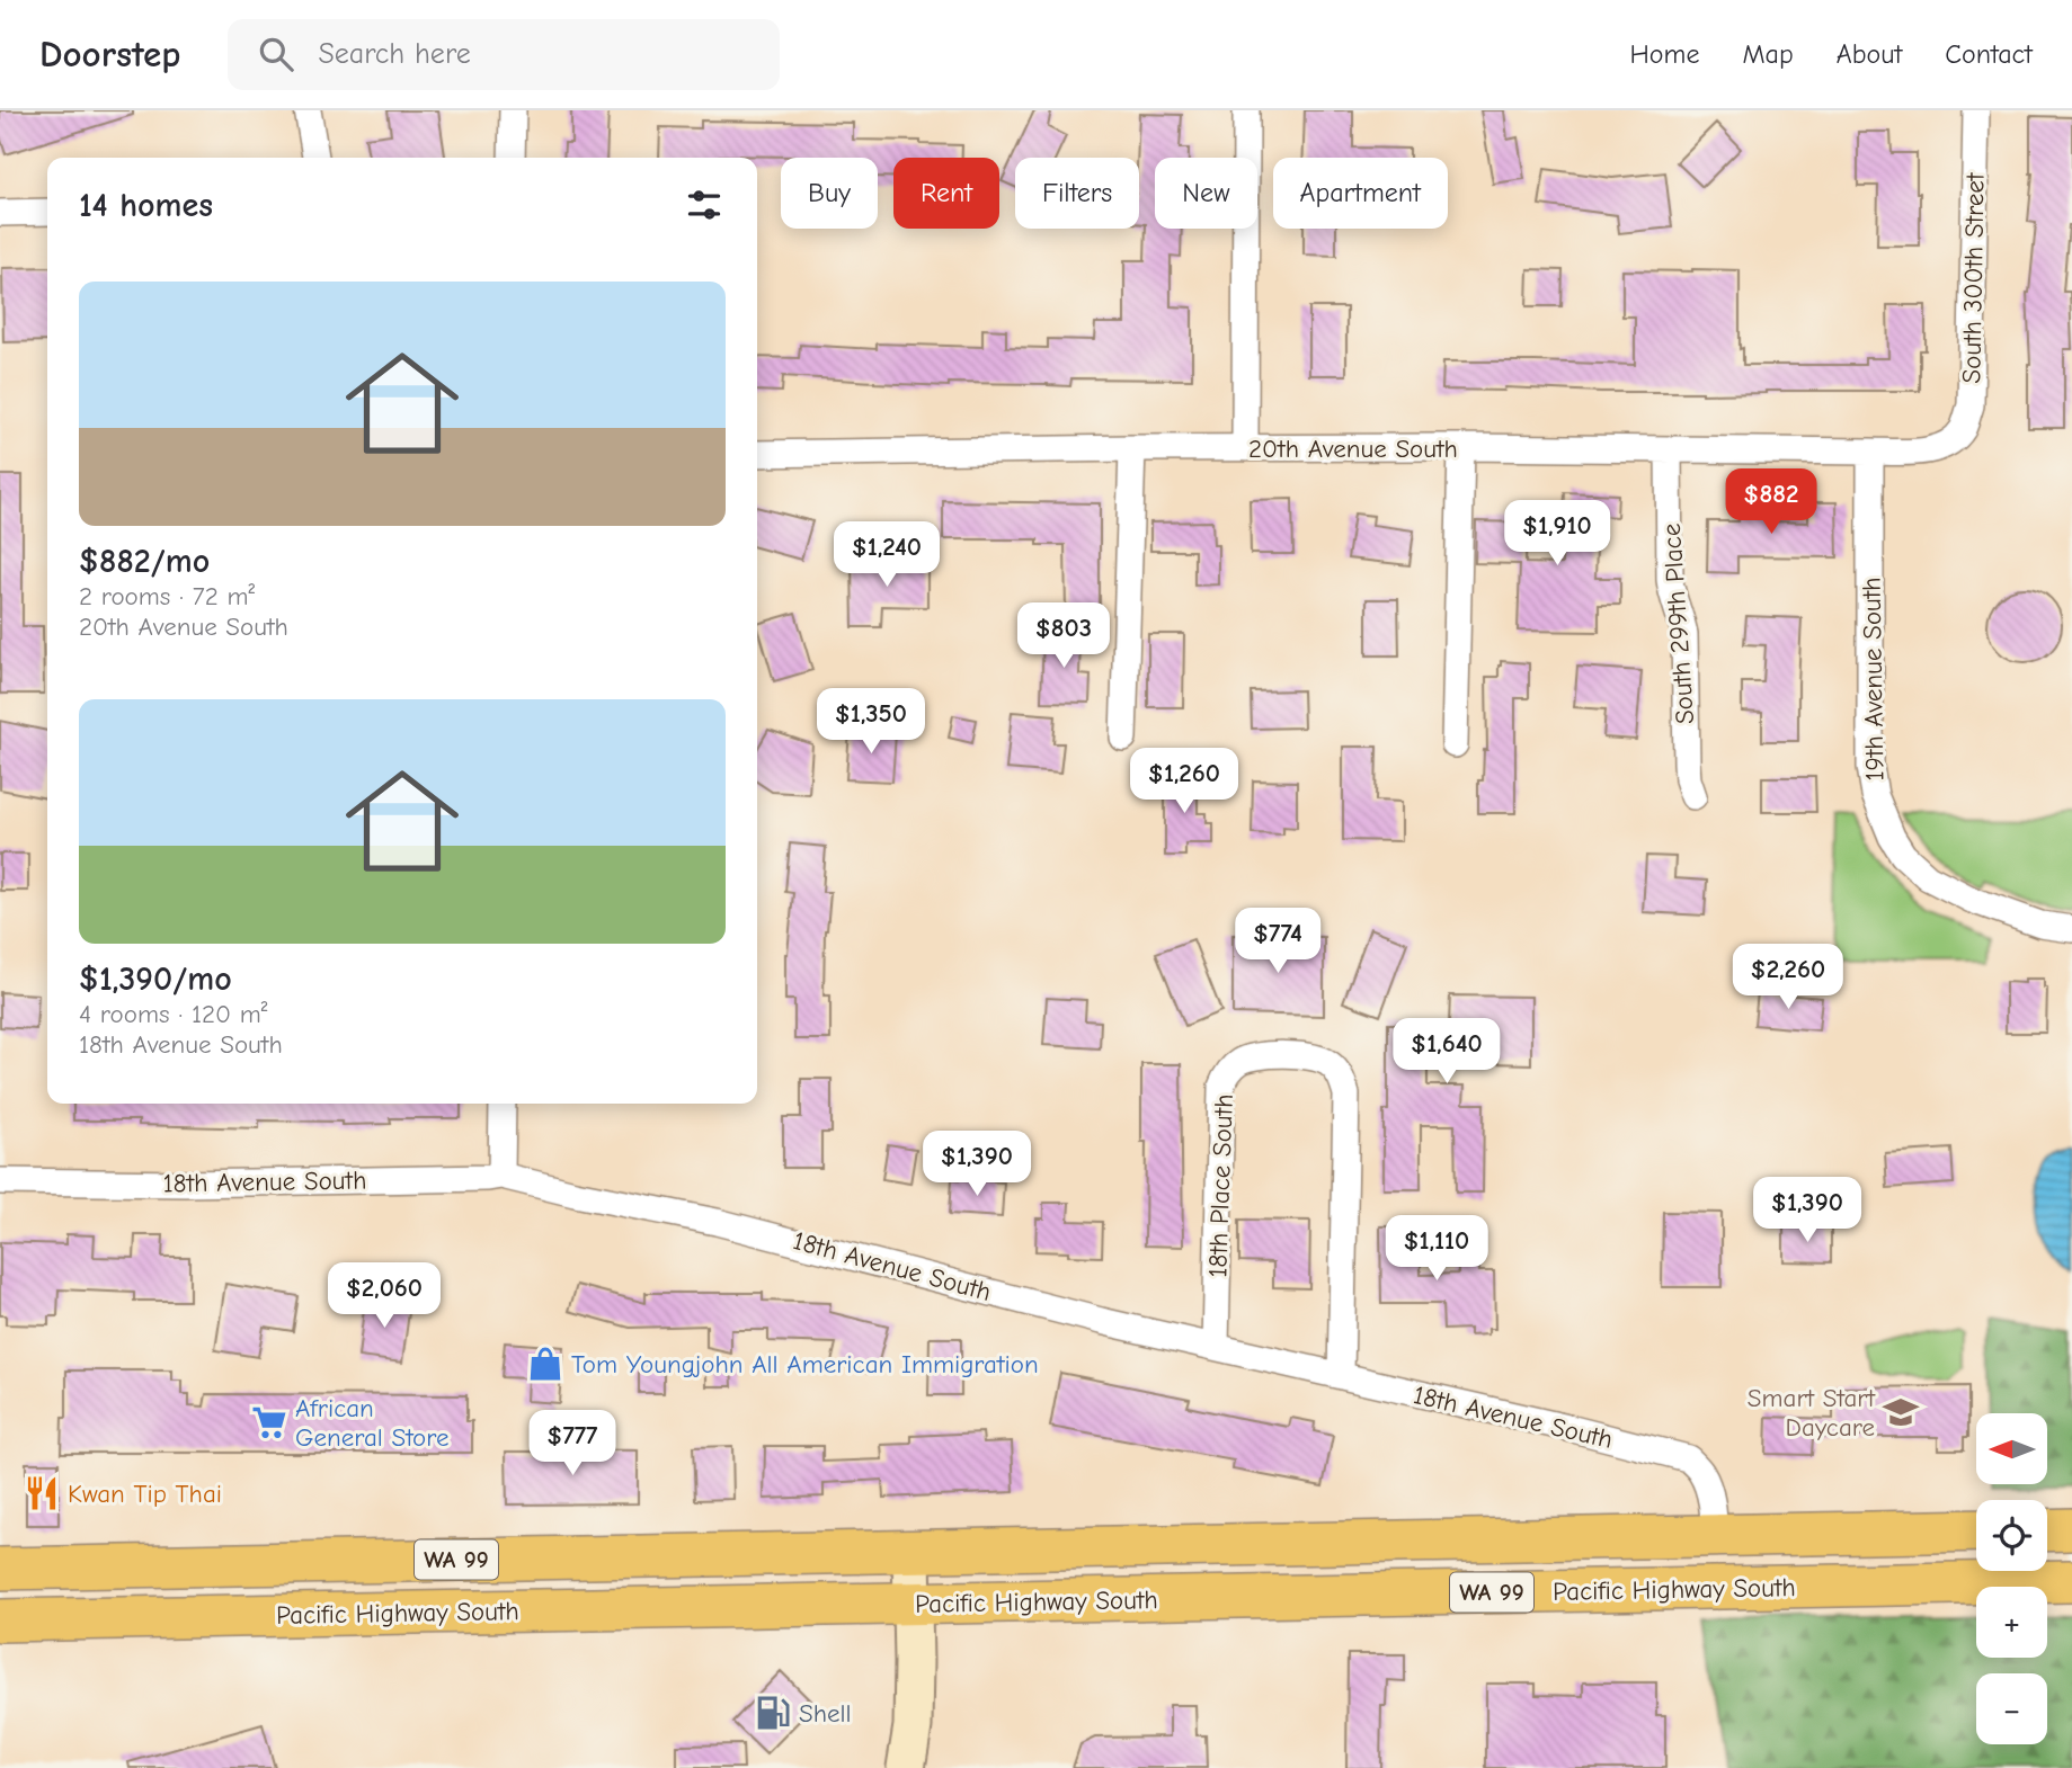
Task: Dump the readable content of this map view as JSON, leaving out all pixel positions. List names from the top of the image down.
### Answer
{
  "streets": {
    "main road": ["WA 99", "Pacific Highway South"],
    "street": [
      "South 300th Street",
      "20th Avenue South",
      "South 299th Place",
      "19th Avenue South",
      "18th Avenue South",
      "18th Place South"
    ]
  },
  "crossings": [
    ["South 300th Street", "20th Avenue South"],
    ["20th Avenue South", "South 299th Place"],
    ["20th Avenue South", "19th Avenue South"],
    ["18th Avenue South", "18th Place South"],
    ["18th Avenue South", "Pacific Highway South"]
  ],
  "places": {
    "shop": ["Tom Youngjohn All American Immigration"],
    "school or university": ["Smart Start Daycare"],
    "supermarket": ["African General Store"],
    "restaurant": ["Kwan Tip Thai"],
    "fuel station": ["Shell"]
  },
  "north": "left",
  "page": {
    "header": "Doorstep",
    "search": "Search here",
    "nav": [
      "Home",
      "Map",
      "About",
      "Contact"
    ],
    "chip": [
      "Buy",
      "Rent",
      "Filters",
      "New",
      "Apartment"
    ],
    "heading": "14 homes",
    "list": [
      {
        "name": "$882/mo",
        "note": "2 rooms · 72 m² · 20th Avenue South"
      },
      {
        "name": "$1,390/mo",
        "note": "4 rooms · 120 m² · 18th Avenue South"
      }
    ],
    "price": [
      "$882",
      "$1,910",
      "$1,240",
      "$803",
      "$1,350",
      "$1,260",
      "$774",
      "$2,260",
      "$1,640",
      "$1,390",
      "$1,390",
      "$1,110",
      "$2,060",
      "$777"
    ],
    "map_buttons": ["+", "−"]
  }
}
